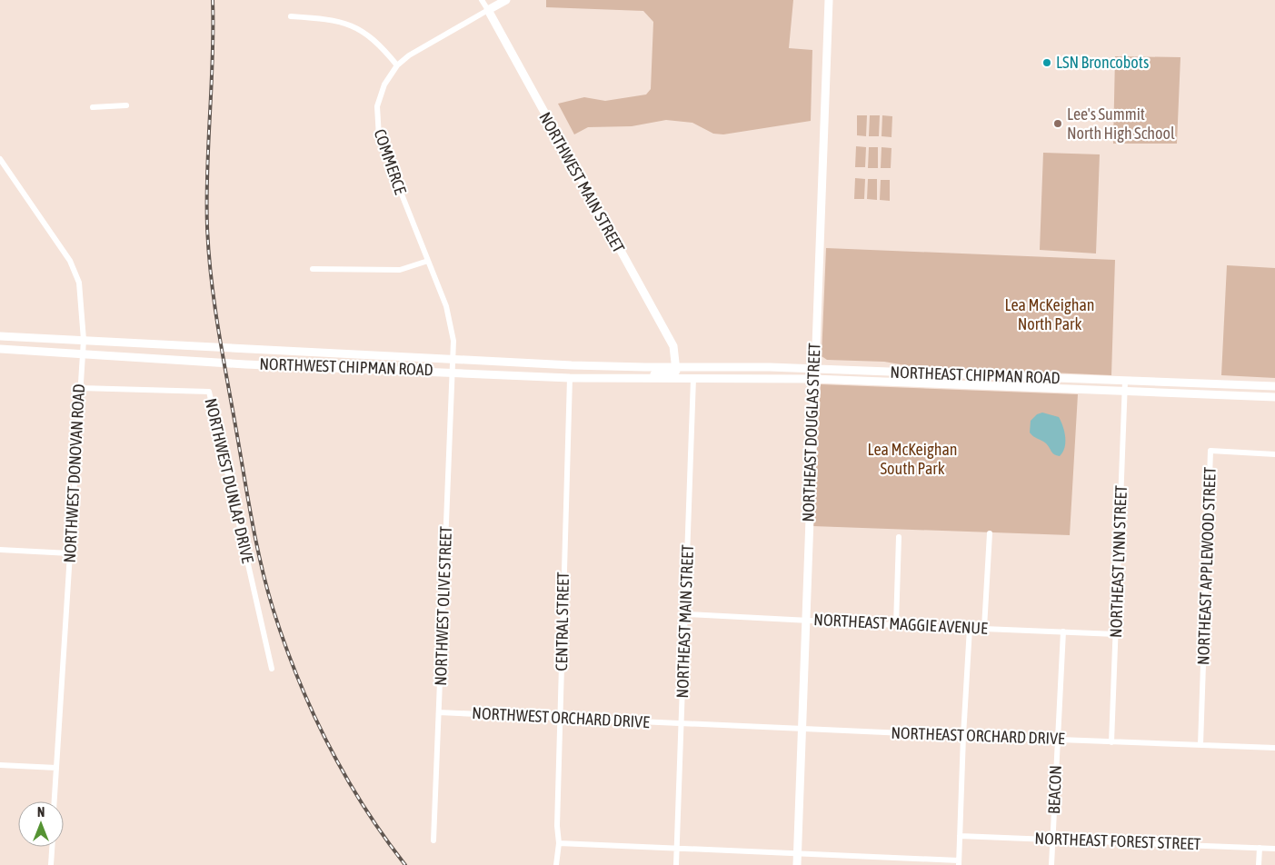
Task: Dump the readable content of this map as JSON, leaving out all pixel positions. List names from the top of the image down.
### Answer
{
  "streets": {
    "main road": [
      "NORTHWEST MAIN STREET",
      "NORTHWEST CHIPMAN ROAD",
      "NORTHEAST CHIPMAN ROAD",
      "NORTHEAST DOUGLAS STREET"
    ],
    "street": [
      "COMMERCE",
      "NORTHWEST DONOVAN ROAD",
      "NORTHWEST DUNLAP DRIVE",
      "NORTHEAST LYNN STREET",
      "NORTHEAST APPLEWOOD STREET",
      "NORTHWEST OLIVE STREET",
      "CENTRAL STREET",
      "NORTHEAST MAIN STREET",
      "NORTHEAST MAGGIE AVENUE",
      "NORTHWEST ORCHARD DRIVE",
      "NORTHEAST ORCHARD DRIVE",
      "BEACON",
      "NORTHEAST FOREST STREET"
    ]
  },
  "crossings": [
    ["COMMERCE", "NORTHWEST MAIN STREET"],
    ["COMMERCE", "NORTHWEST CHIPMAN ROAD"],
    ["COMMERCE", "NORTHWEST OLIVE STREET"],
    ["NORTHWEST MAIN STREET", "NORTHWEST CHIPMAN ROAD"],
    ["NORTHWEST MAIN STREET", "NORTHEAST CHIPMAN ROAD"],
    ["NORTHWEST CHIPMAN ROAD", "NORTHEAST CHIPMAN ROAD"],
    ["NORTHWEST CHIPMAN ROAD", "NORTHWEST DONOVAN ROAD"],
    ["NORTHWEST CHIPMAN ROAD", "NORTHWEST OLIVE STREET"],
    ["NORTHWEST CHIPMAN ROAD", "CENTRAL STREET"],
    ["NORTHWEST CHIPMAN ROAD", "NORTHEAST MAIN STREET"],
    ["NORTHEAST CHIPMAN ROAD", "NORTHEAST DOUGLAS STREET"],
    ["NORTHEAST CHIPMAN ROAD", "NORTHEAST LYNN STREET"],
    ["NORTHEAST CHIPMAN ROAD", "NORTHEAST MAIN STREET"],
    ["NORTHEAST DOUGLAS STREET", "NORTHEAST MAGGIE AVENUE"],
    ["NORTHEAST DOUGLAS STREET", "NORTHEAST ORCHARD DRIVE"],
    ["NORTHWEST DONOVAN ROAD", "NORTHWEST DUNLAP DRIVE"],
    ["NORTHEAST LYNN STREET", "NORTHEAST MAGGIE AVENUE"],
    ["NORTHEAST LYNN STREET", "NORTHEAST ORCHARD DRIVE"],
    ["NORTHEAST APPLEWOOD STREET", "NORTHEAST ORCHARD DRIVE"],
    ["NORTHWEST OLIVE STREET", "NORTHWEST ORCHARD DRIVE"],
    ["CENTRAL STREET", "NORTHWEST ORCHARD DRIVE"],
    ["NORTHEAST MAIN STREET", "NORTHEAST MAGGIE AVENUE"],
    ["NORTHEAST MAIN STREET", "NORTHWEST ORCHARD DRIVE"],
    ["NORTHEAST MAIN STREET", "NORTHEAST ORCHARD DRIVE"],
    ["NORTHEAST MAGGIE AVENUE", "BEACON"],
    ["NORTHWEST ORCHARD DRIVE", "NORTHEAST ORCHARD DRIVE"],
    ["NORTHEAST ORCHARD DRIVE", "BEACON"],
    ["BEACON", "NORTHEAST FOREST STREET"]
  ],
  "parks": ["Lea McKeighan North Park", "Lea McKeighan South Park"],
  "places": ["LSN Broncobots", "Lee's Summit North High School"],
  "north": "top"
}
